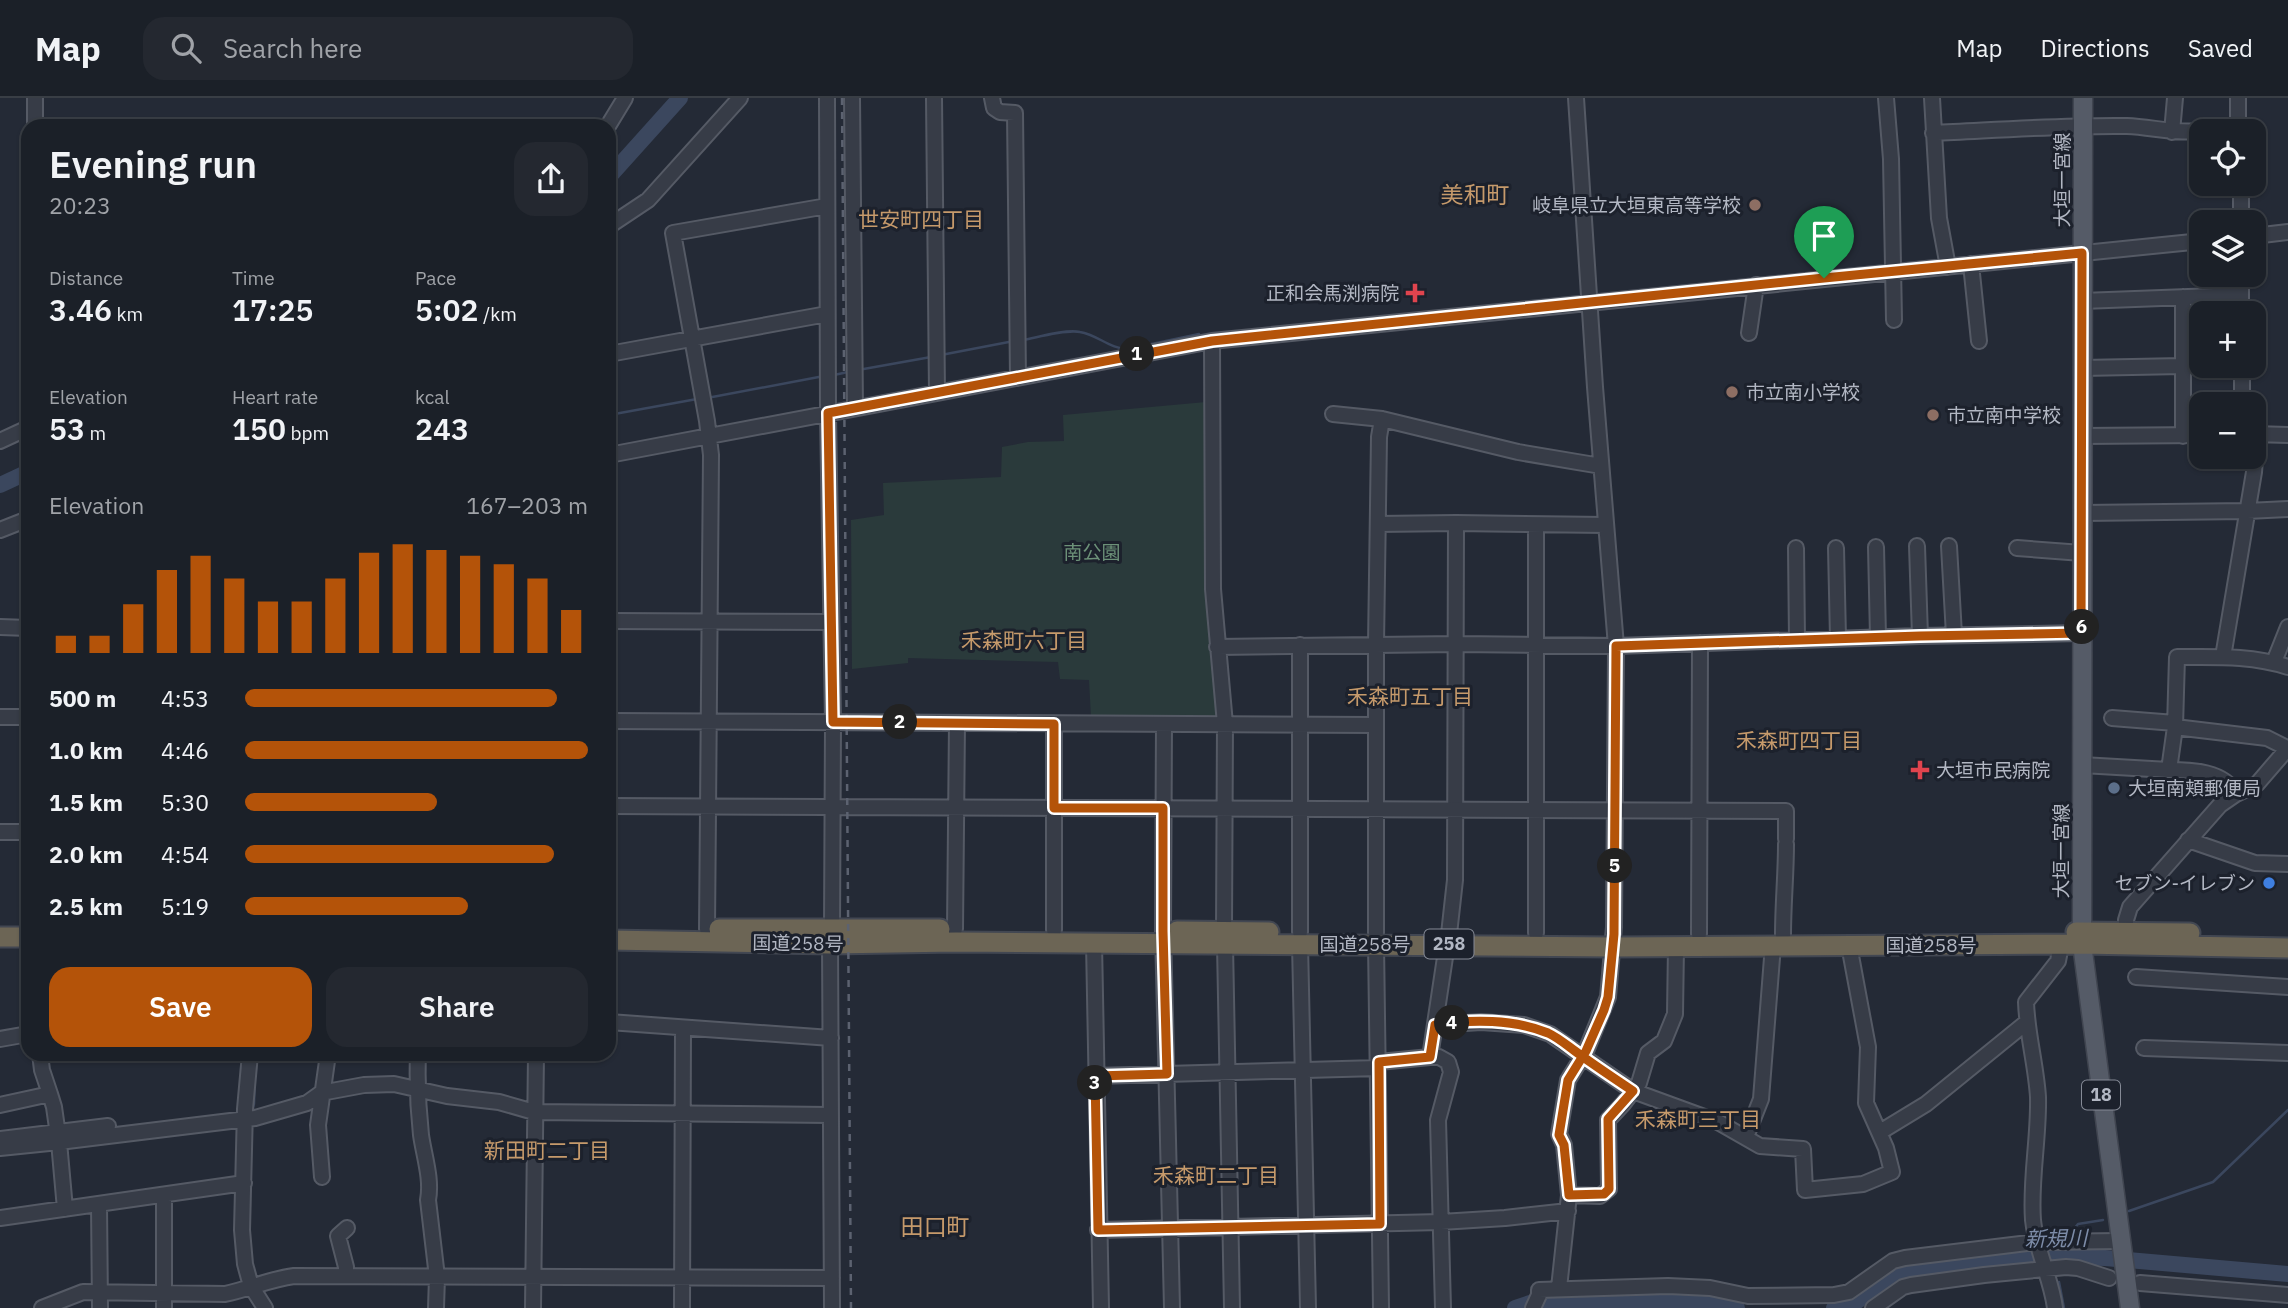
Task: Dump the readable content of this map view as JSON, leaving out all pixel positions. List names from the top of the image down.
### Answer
{
  "streets": {
    "highway": ["国道258号", "258"],
    "main road": ["大垣一宮線", "18"]
  },
  "crossings": [
    ["大垣一宮線", "国道258号"]
  ],
  "districts": [
    "美和町",
    "世安町四丁目",
    "禾森町六丁目",
    "禾森町五丁目",
    "禾森町四丁目",
    "禾森町三丁目",
    "新田町二丁目",
    "禾森町二丁目",
    "田口町"
  ],
  "water": ["新規川"],
  "parks": ["南公園"],
  "places": {
    "other": [
      "岐阜県立大垣東高等学校",
      "市立南小学校",
      "市立南中学校",
      "大垣南頬郵便局",
      "セブン-イレブン"
    ],
    "health": ["正和会馬渕病院", "大垣市民病院"]
  },
  "page": {
    "header": "Map",
    "search": "Search here",
    "nav": ["Map", "Directions", "Saved"],
    "map_buttons": ["+", "−"],
    "heading": ["Evening run", "20:23"],
    "stats": [
      ["Distance", "3.46 km"],
      ["Time", "17:25"],
      ["Pace", "5:02 /km"],
      ["Elevation", "53 m"],
      ["Heart rate", "150 bpm"],
      ["kcal", "243"]
    ],
    "pins": [
      "1",
      "6",
      "2",
      "5",
      "4",
      "3"
    ],
    "chart": ["Elevation", "167–203 m"],
    "list": [
      {
        "name": "500 m",
        "note": "4:53"
      },
      {
        "name": "1.0 km",
        "note": "4:46"
      },
      {
        "name": "1.5 km",
        "note": "5:30"
      },
      {
        "name": "2.0 km",
        "note": "4:54"
      },
      {
        "name": "2.5 km",
        "note": "5:19"
      }
    ],
    "buttons": ["Save", "Share"]
  }
}
